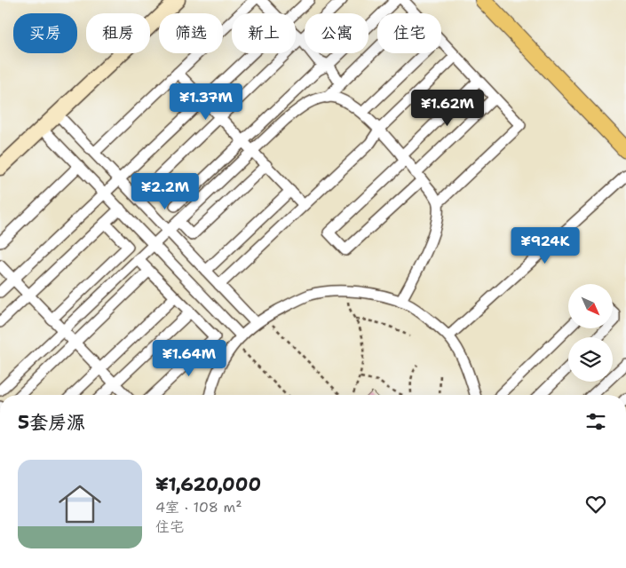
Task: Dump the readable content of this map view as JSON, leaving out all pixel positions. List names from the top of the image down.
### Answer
{
  "north": "bottom right",
  "page": {
    "chip": [
      "买房",
      "租房",
      "筛选",
      "新上",
      "公寓",
      "住宅"
    ],
    "price": [
      "¥1.37M",
      "¥1.62M",
      "¥2.2M",
      "¥924K",
      "¥1.64M"
    ],
    "heading": "5套房源",
    "list": [
      {
        "name": "¥1,620,000",
        "note": "4室 · 108 m² · 住宅"
      }
    ]
  }
}
